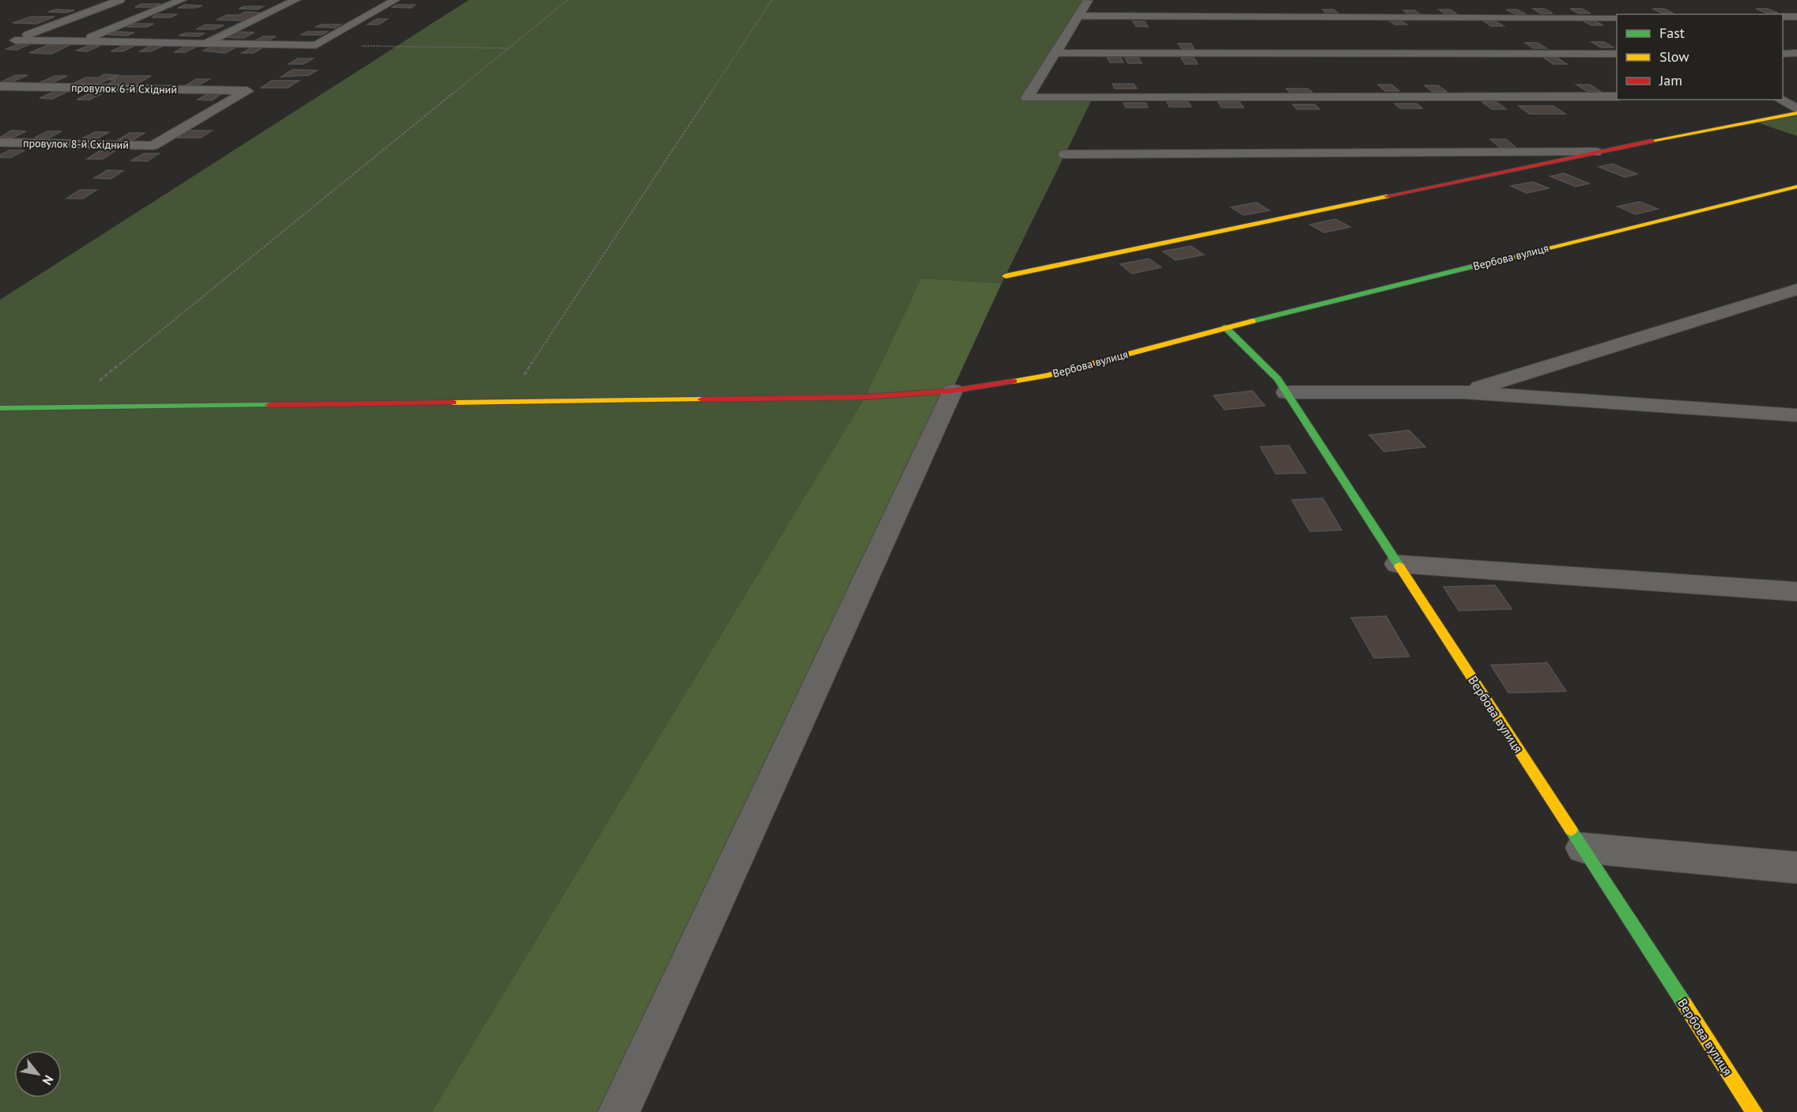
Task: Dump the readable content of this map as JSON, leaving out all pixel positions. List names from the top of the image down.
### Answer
{
  "streets": {
    "street": ["провулок 6-й Східний", "провулок 8-й Східний", "Вербова вулиця"]
  },
  "crossings": [
    ["провулок 6-й Східний", "провулок 8-й Східний"]
  ],
  "legend": ["Fast", "Slow", "Jam"],
  "north": "bottom right"
}
